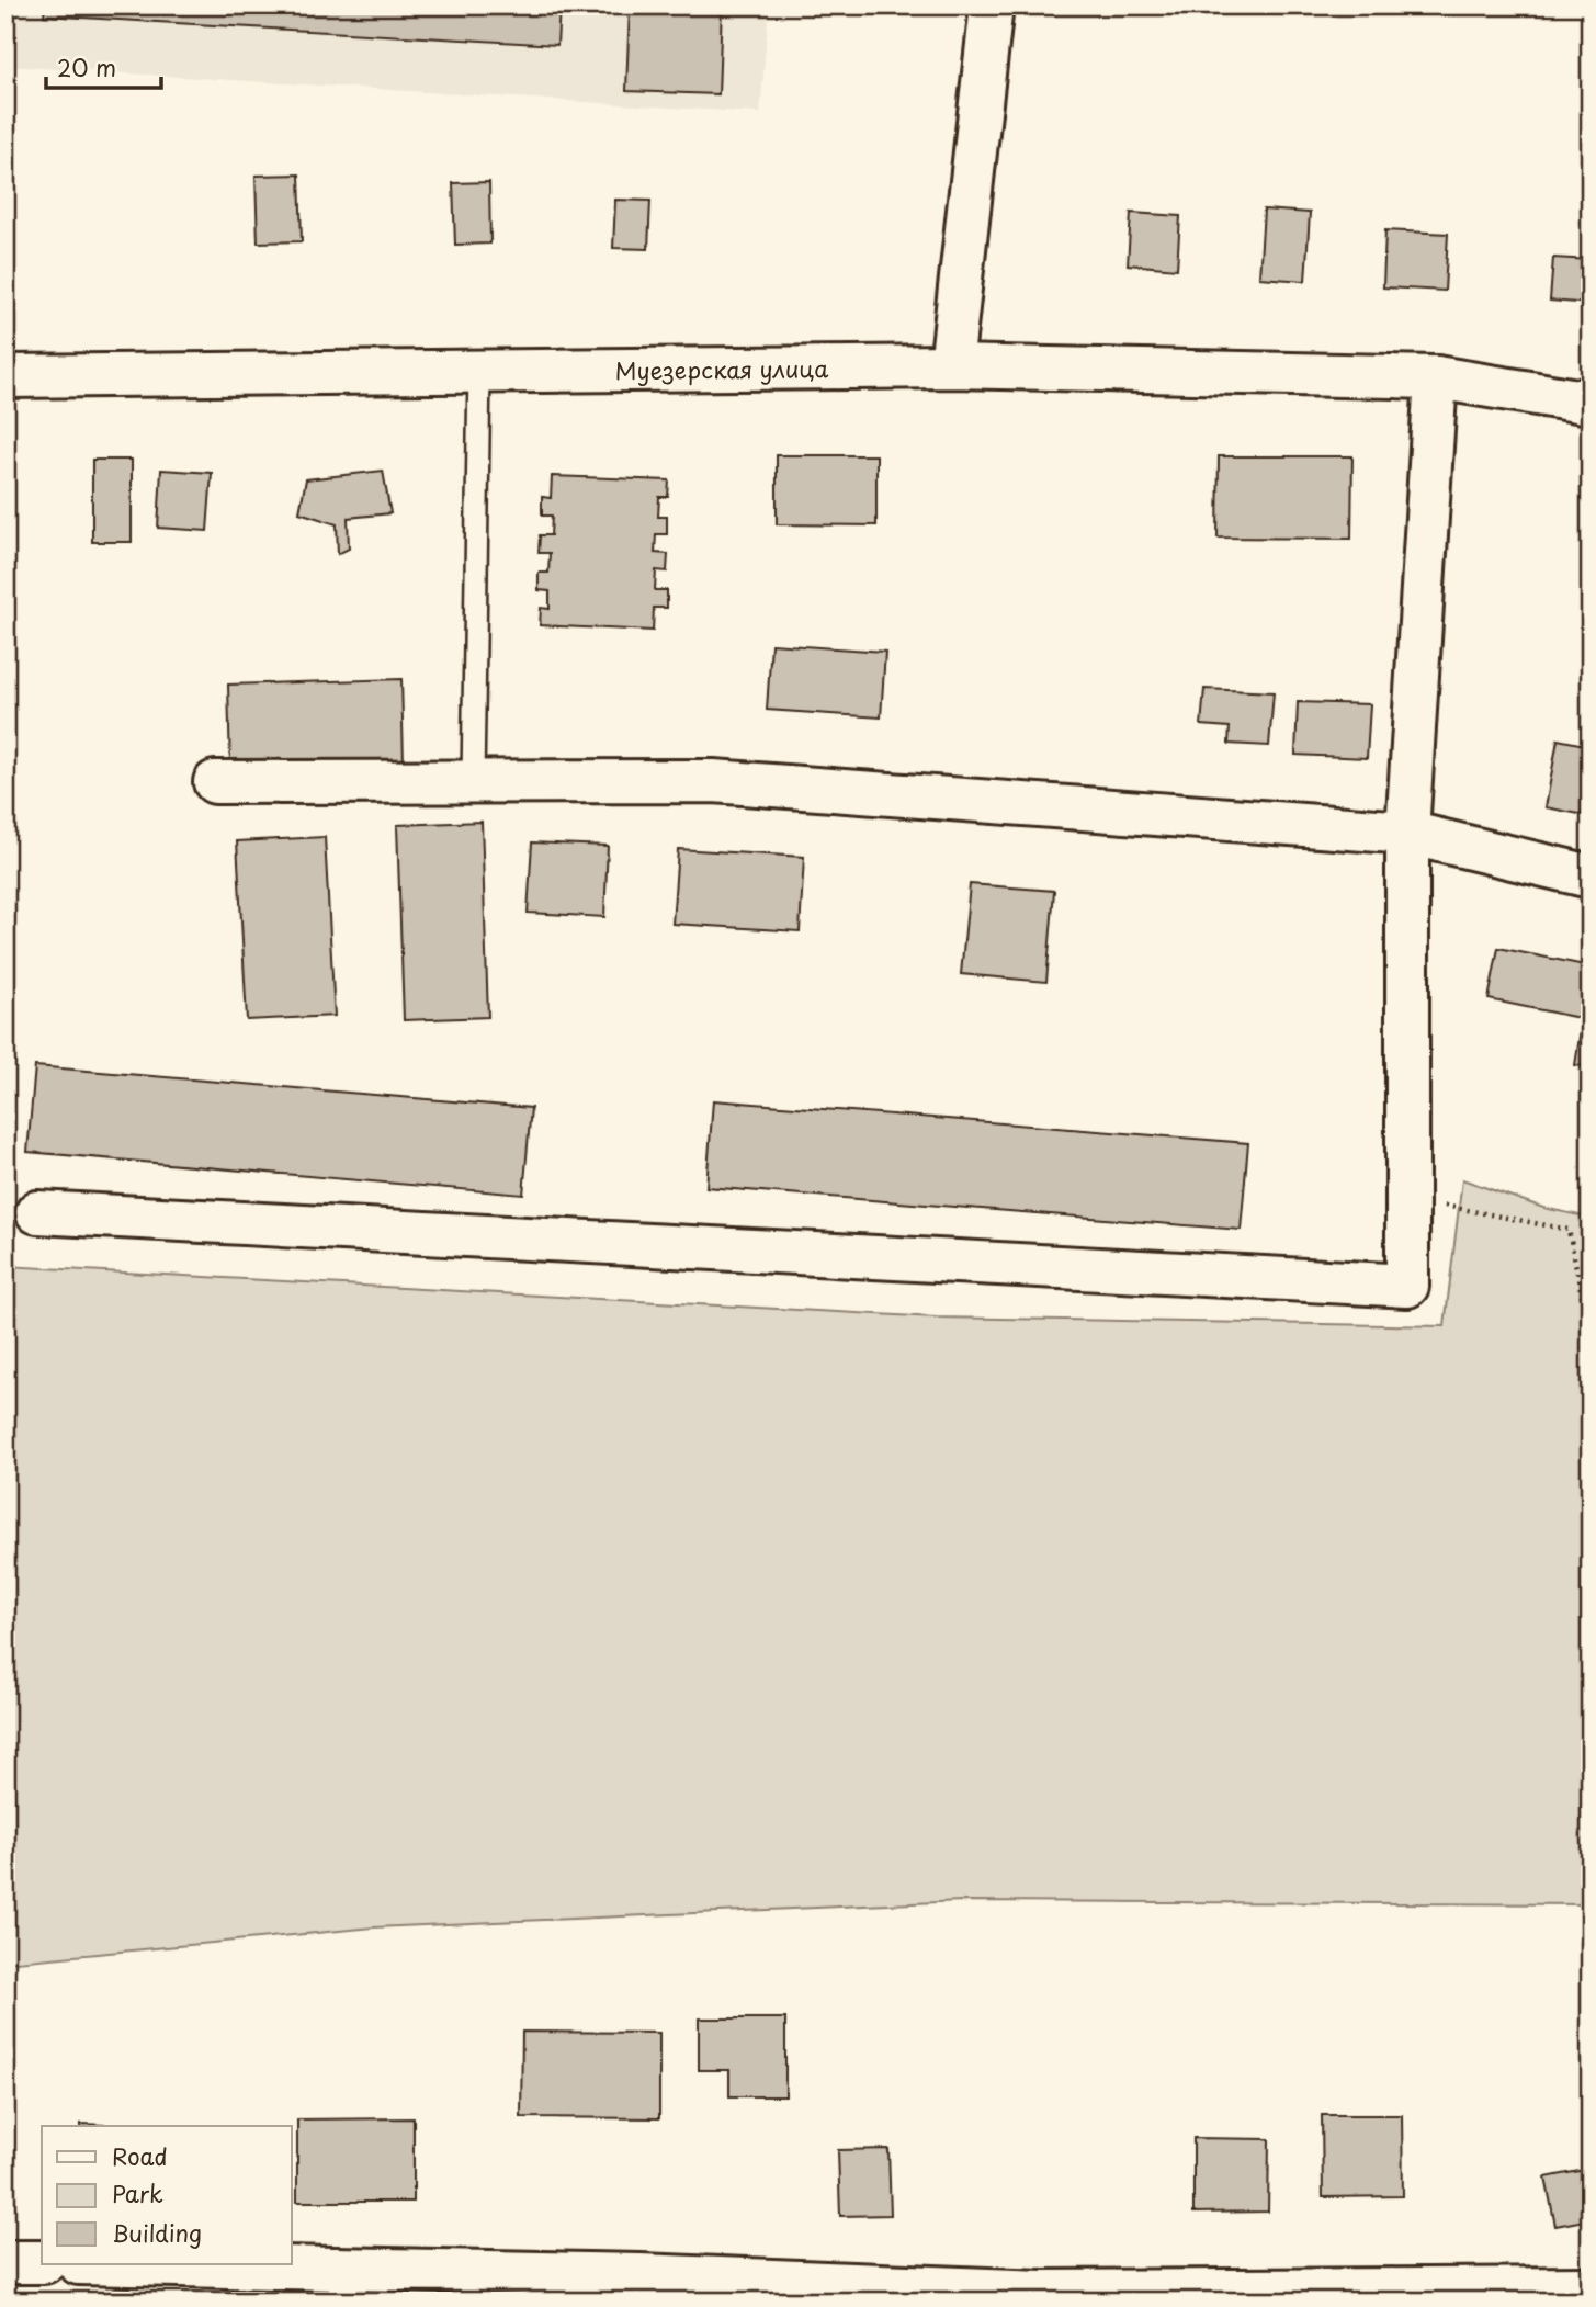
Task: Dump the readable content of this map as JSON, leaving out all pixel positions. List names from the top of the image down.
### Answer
{
  "streets": {
    "street": ["Муезерская улица"]
  },
  "legend": ["Road", "Park", "Building"],
  "scale_bar": "20 m"
}
